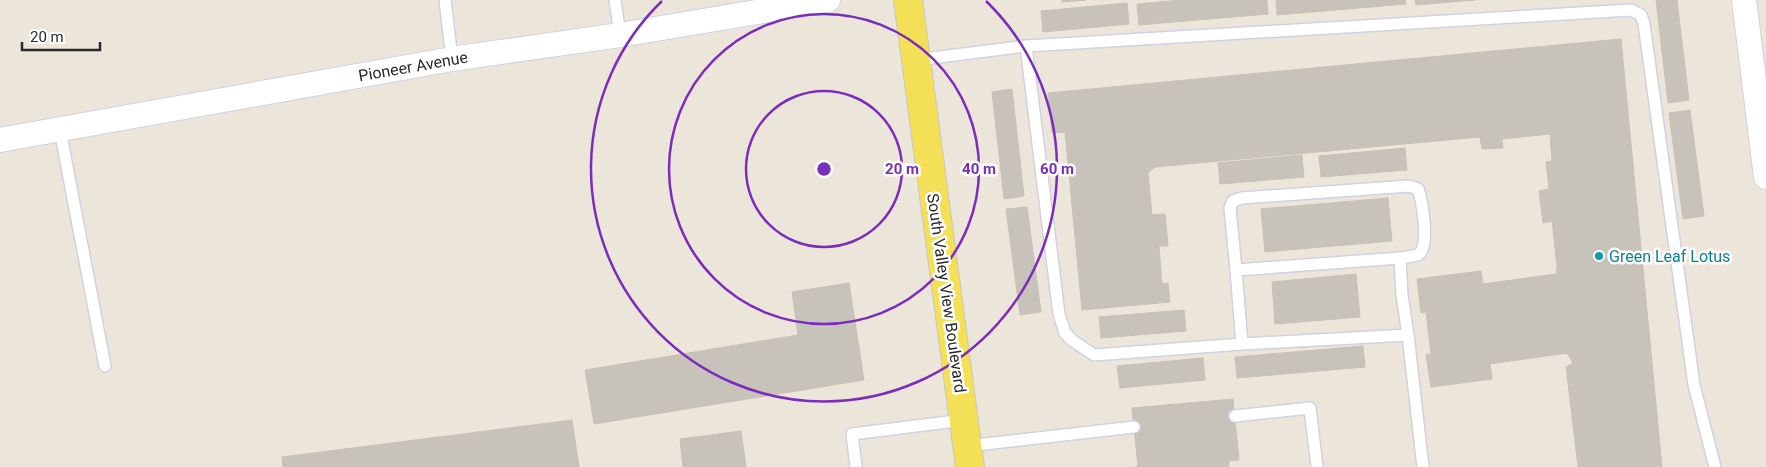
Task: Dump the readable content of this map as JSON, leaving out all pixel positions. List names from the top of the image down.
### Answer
{
  "streets": {
    "main road": ["South Valley View Boulevard"],
    "street": ["Pioneer Avenue"]
  },
  "places": ["Green Leaf Lotus"],
  "scale_bar": "20 m",
  "rings": ["20 m", "40 m", "60 m"]
}
